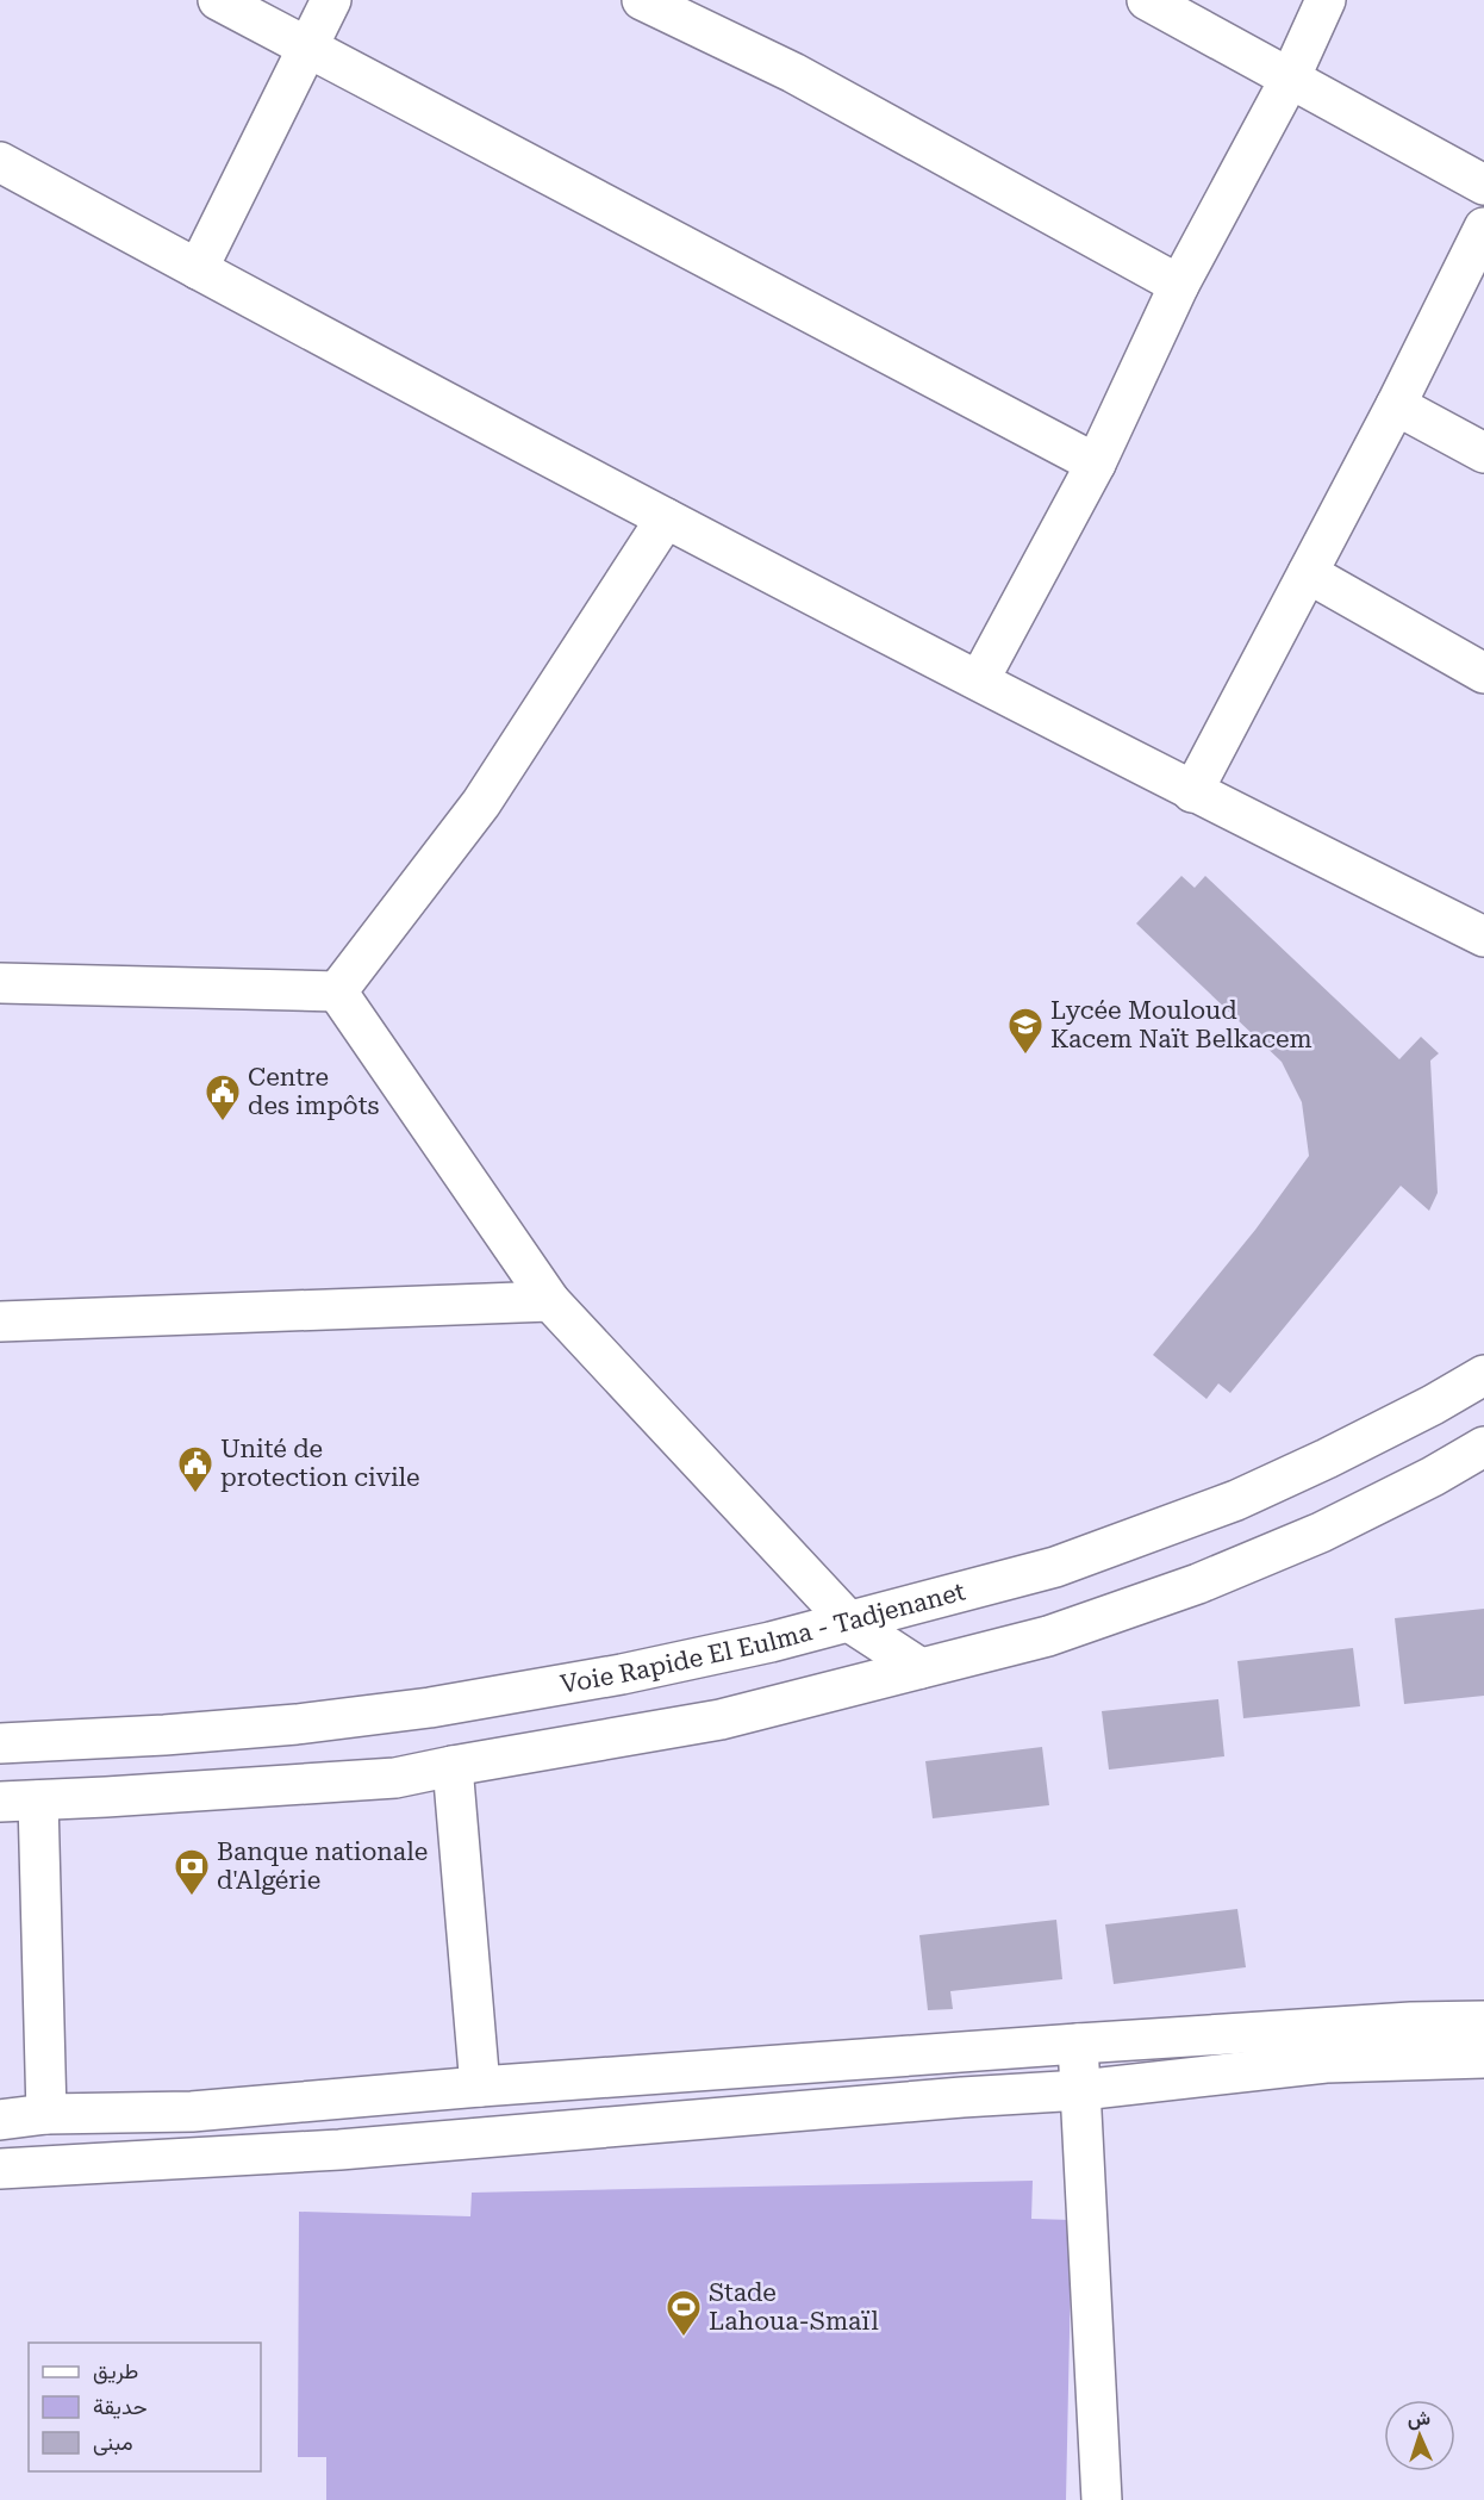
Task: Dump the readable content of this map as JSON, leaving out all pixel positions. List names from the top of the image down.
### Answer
{
  "streets": {
    "main road": ["Voie Rapide El Eulma - Tadjenanet"]
  },
  "places": {
    "school or university": ["Lycée Mouloud Kacem Naït Belkacem"],
    "public building": ["Centre des impôts", "Unité de protection civile"],
    "bank": ["Banque nationale d'Algérie"],
    "sports": ["Stade Lahoua-Smaïl"]
  },
  "legend": ["طريق", "حديقة", "مبنى"],
  "north": "top"
}
